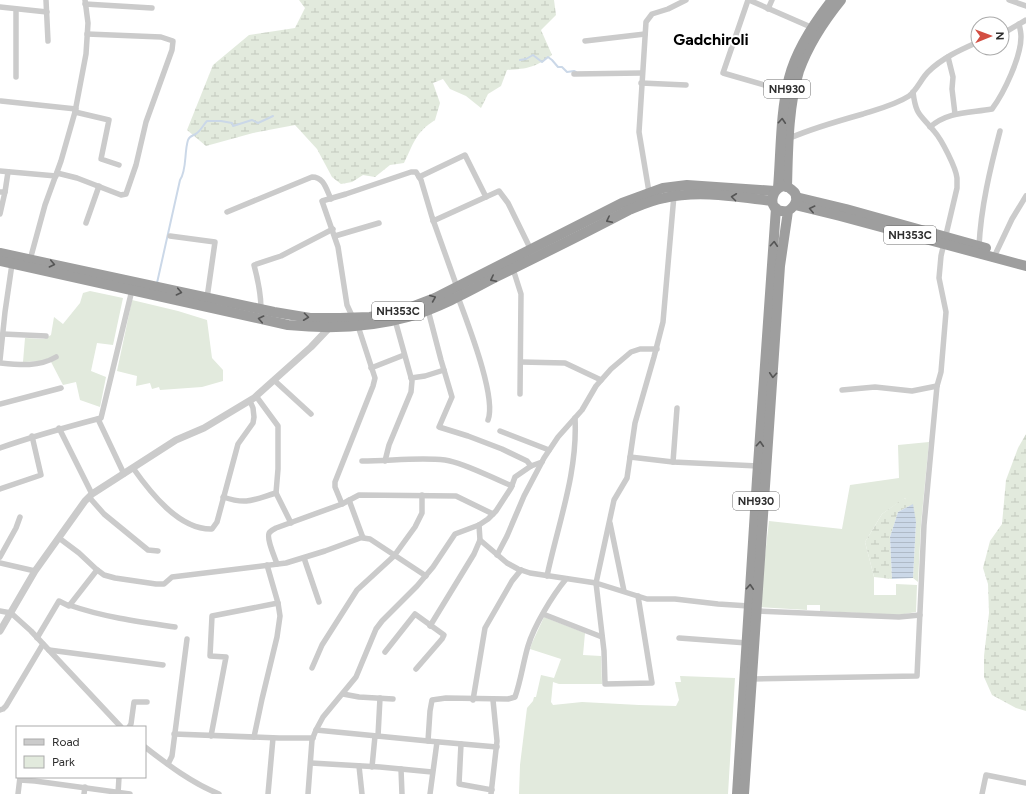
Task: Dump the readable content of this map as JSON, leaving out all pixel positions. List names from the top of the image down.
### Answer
{
  "streets": {
    "highway": ["NH930", "NH353C"]
  },
  "crossings": [
    ["NH930", "NH353C"]
  ],
  "districts": ["Gadchiroli"],
  "legend": ["Road", "Park"],
  "north": "right"
}
